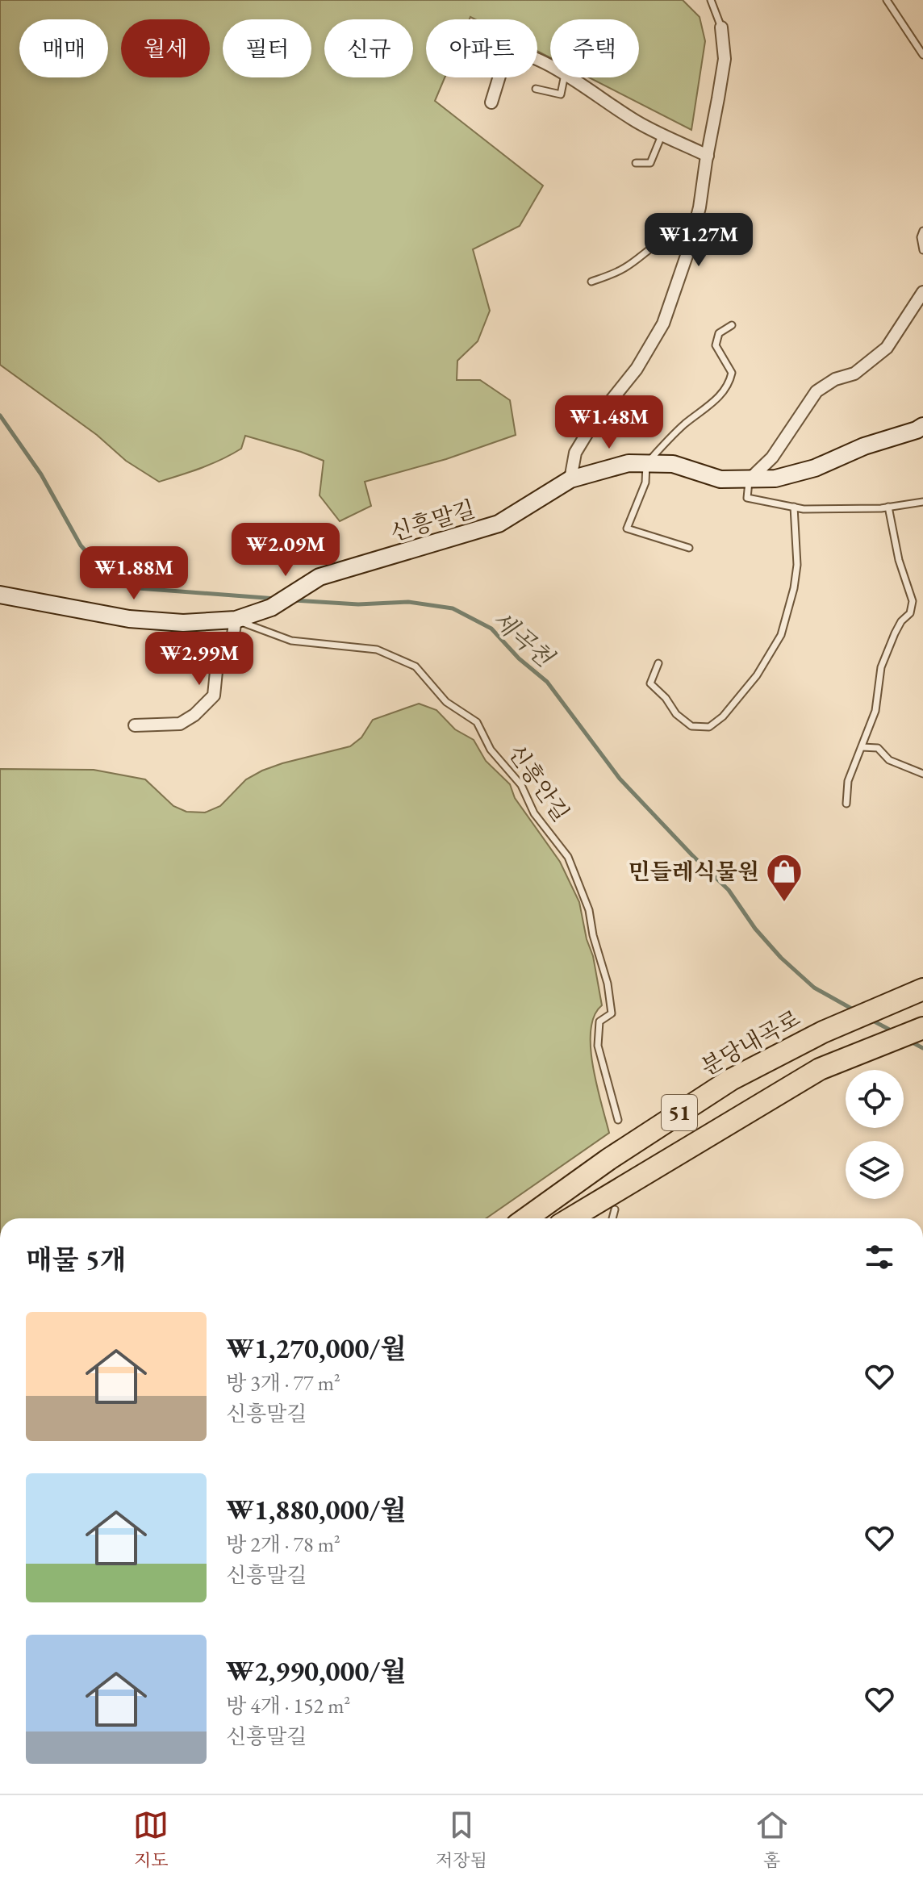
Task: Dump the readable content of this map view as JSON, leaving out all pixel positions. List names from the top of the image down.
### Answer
{
  "streets": {
    "highway": ["분당내곡로", "51"],
    "street": ["신흥말길"],
    "lane": ["신흥안길"]
  },
  "crossings": [
    ["신흥말길", "신흥안길"]
  ],
  "water": ["세곡천"],
  "places": {
    "shop": ["민들레식물원"]
  },
  "page": {
    "chip": [
      "매매",
      "월세",
      "필터",
      "신규",
      "아파트",
      "주택"
    ],
    "price": [
      "₩1.27M",
      "₩1.48M",
      "₩2.09M",
      "₩1.88M",
      "₩2.99M"
    ],
    "heading": "매물 5개",
    "list": [
      {
        "name": "₩1,270,000/월",
        "note": "방 3개 · 77 m² · 신흥말길"
      },
      {
        "name": "₩1,880,000/월",
        "note": "방 2개 · 78 m² · 신흥말길"
      },
      {
        "name": "₩2,990,000/월",
        "note": "방 4개 · 152 m² · 신흥말길"
      }
    ],
    "tabs": ["지도", "저장됨", "홈"]
  }
}
